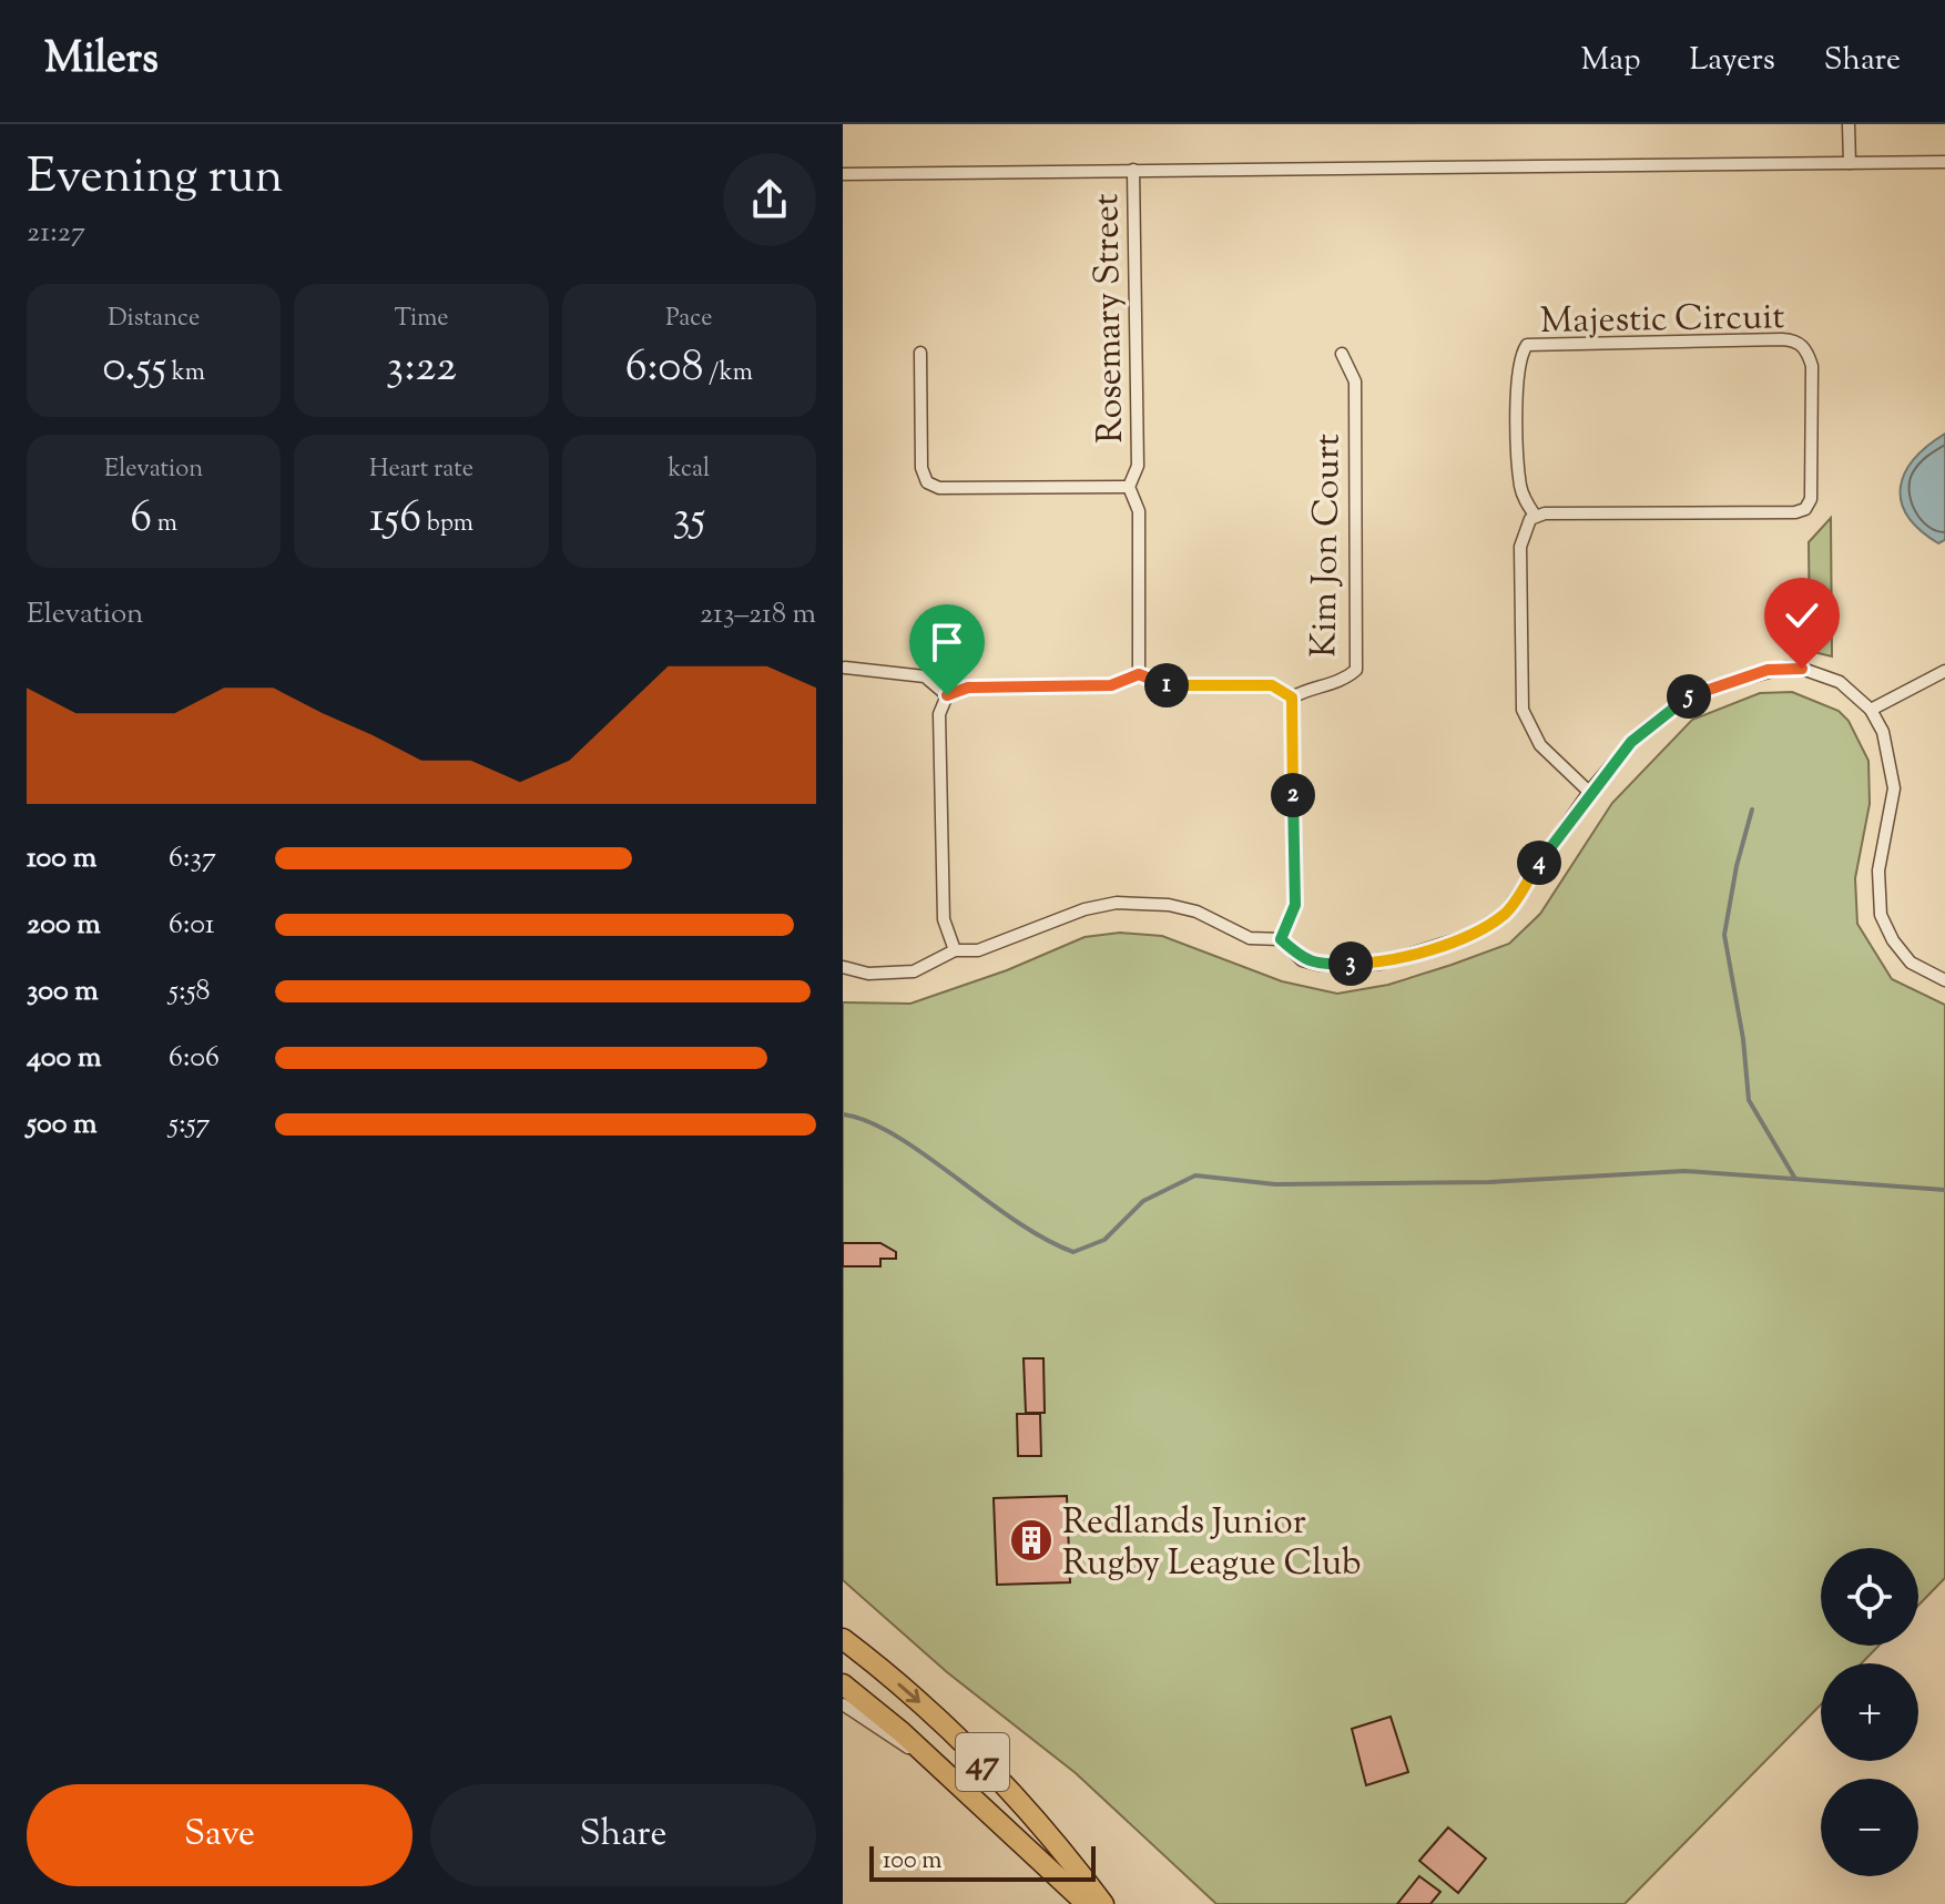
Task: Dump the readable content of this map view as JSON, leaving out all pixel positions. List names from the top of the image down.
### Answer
{
  "streets": {
    "highway": ["47"],
    "street": ["Majestic Circuit", "Rosemary Street", "Kim Jon Court"]
  },
  "places": {
    "building": ["Redlands Junior Rugby League Club"]
  },
  "scale_bar": "100 m",
  "page": {
    "header": "Milers",
    "nav": ["Map", "Layers", "Share"],
    "heading": ["Evening run", "21:27"],
    "stats": [
      ["Distance", "0.55 km"],
      ["Time", "3:22"],
      ["Pace", "6:08 /km"],
      ["Elevation", "6 m"],
      ["Heart rate", "156 bpm"],
      ["kcal", "35"]
    ],
    "chart": ["Elevation", "213–218 m"],
    "pins": [
      "1",
      "5",
      "2",
      "4",
      "3"
    ],
    "list": [
      {
        "name": "100 m",
        "note": "6:37"
      },
      {
        "name": "200 m",
        "note": "6:01"
      },
      {
        "name": "300 m",
        "note": "5:58"
      },
      {
        "name": "400 m",
        "note": "6:06"
      },
      {
        "name": "500 m",
        "note": "5:57"
      }
    ],
    "map_buttons": ["+", "−"],
    "buttons": ["Save", "Share"],
    "scale": "100 m"
  }
}
